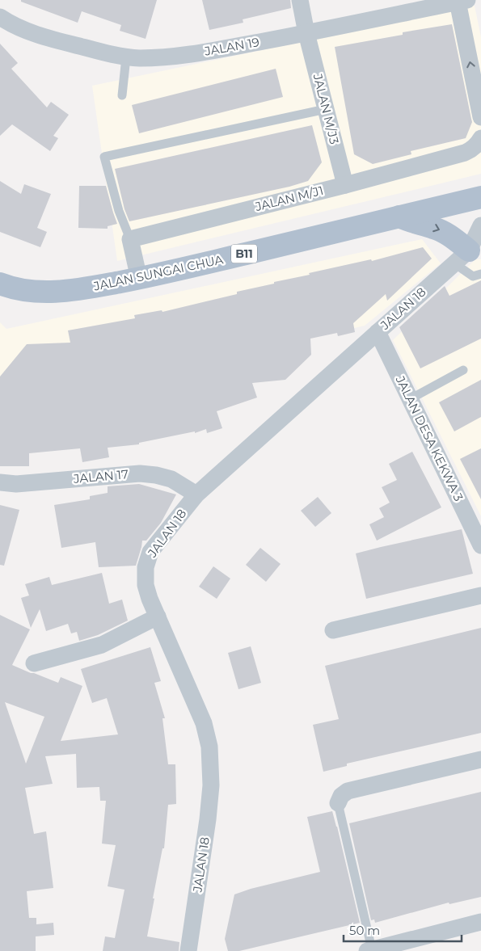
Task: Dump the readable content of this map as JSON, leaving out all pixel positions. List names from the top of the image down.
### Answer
{
  "streets": {
    "main road": ["B11", "JALAN SUNGAI CHUA"],
    "street": [
      "JALAN 19",
      "JALAN M/J3",
      "JALAN M/J1",
      "JALAN 18",
      "JALAN DESA KEKWA 3",
      "JALAN 17"
    ]
  },
  "crossings": [
    ["JALAN 19", "JALAN M/J3"],
    ["JALAN M/J3", "JALAN M/J1"],
    ["JALAN 18", "JALAN DESA KEKWA 3"],
    ["JALAN 18", "JALAN 17"]
  ],
  "scale_bar": "50 m"
}
